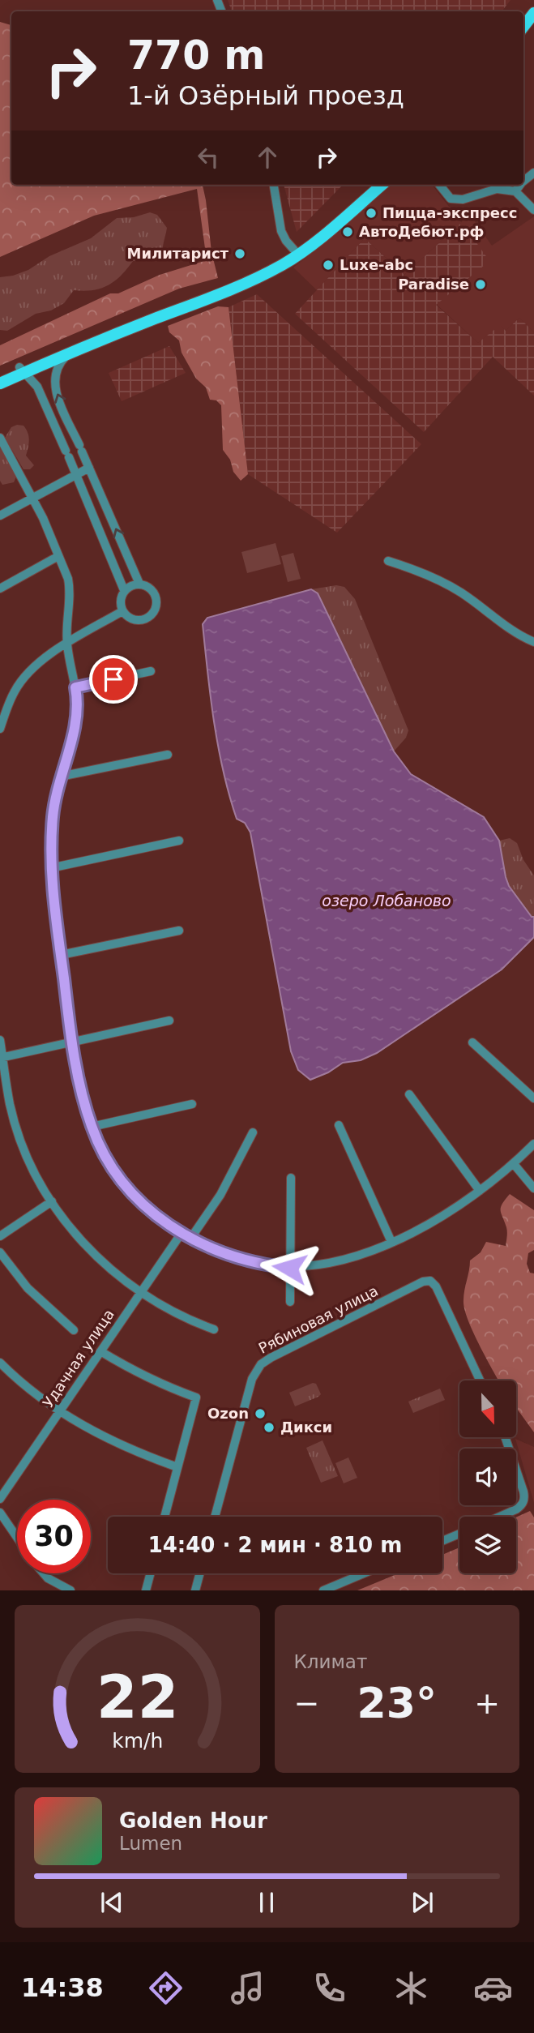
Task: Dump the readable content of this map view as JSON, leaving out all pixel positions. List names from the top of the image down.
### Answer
{
  "streets": {
    "street": ["Рябиновая улица", "Удачная улица"]
  },
  "water": ["озеро Лобаново"],
  "places": [
    "Пицца-экспресс",
    "АвтоДебют.рф",
    "Милитарист",
    "Luxe-abc",
    "Paradise",
    "Ozon",
    "Дикси"
  ],
  "north": "bottom",
  "page": {
    "turn": ["770 m", "1-й Озёрный проезд"],
    "limit": "30",
    "trip": "14:40 · 2 мин · 810 m",
    "tile": "Климат",
    "heat": ["−", "23°", "+"],
    "song": ["Golden Hour", "Lumen"],
    "tabs": "14:38",
    "gauge": ["22", "km/h"]
  }
}
